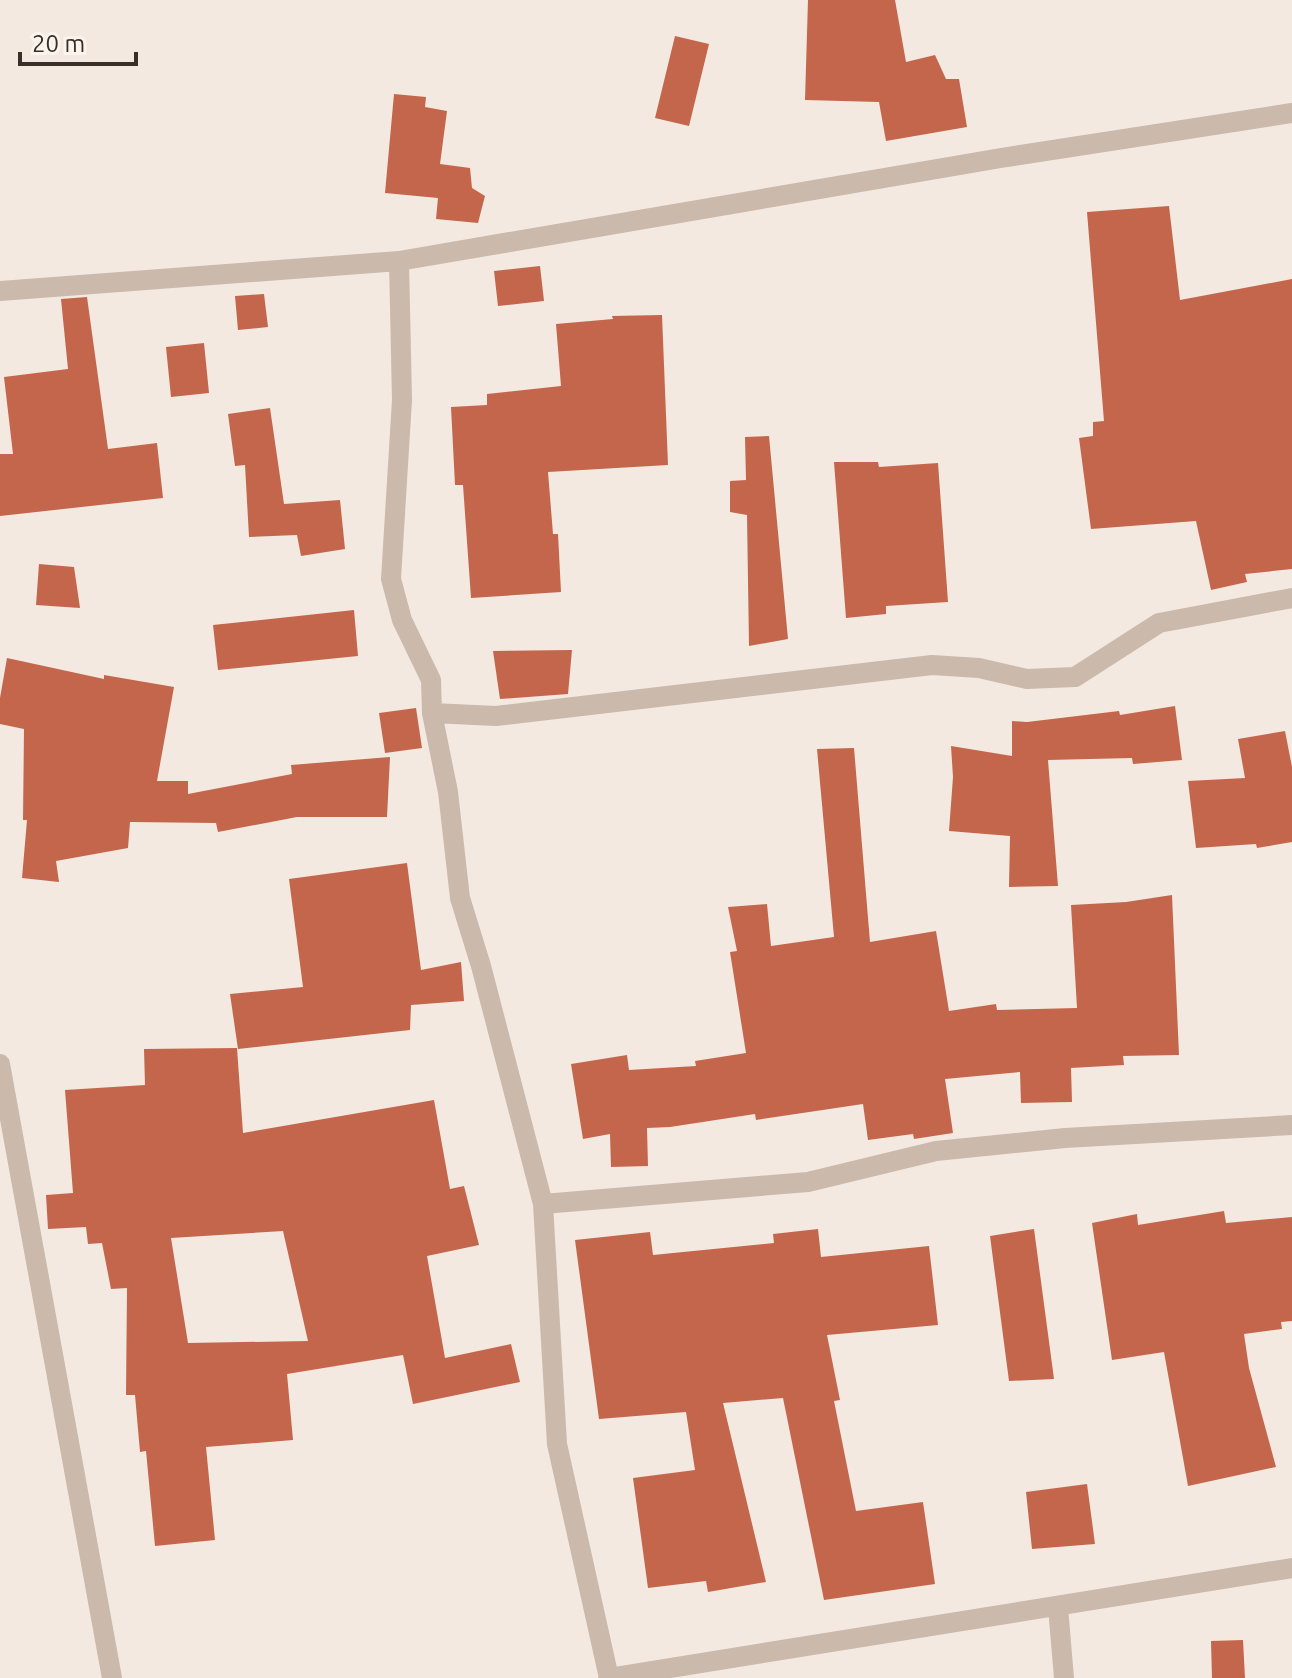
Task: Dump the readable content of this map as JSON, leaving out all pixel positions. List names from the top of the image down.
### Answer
{
  "scale_bar": "20 m"
}
